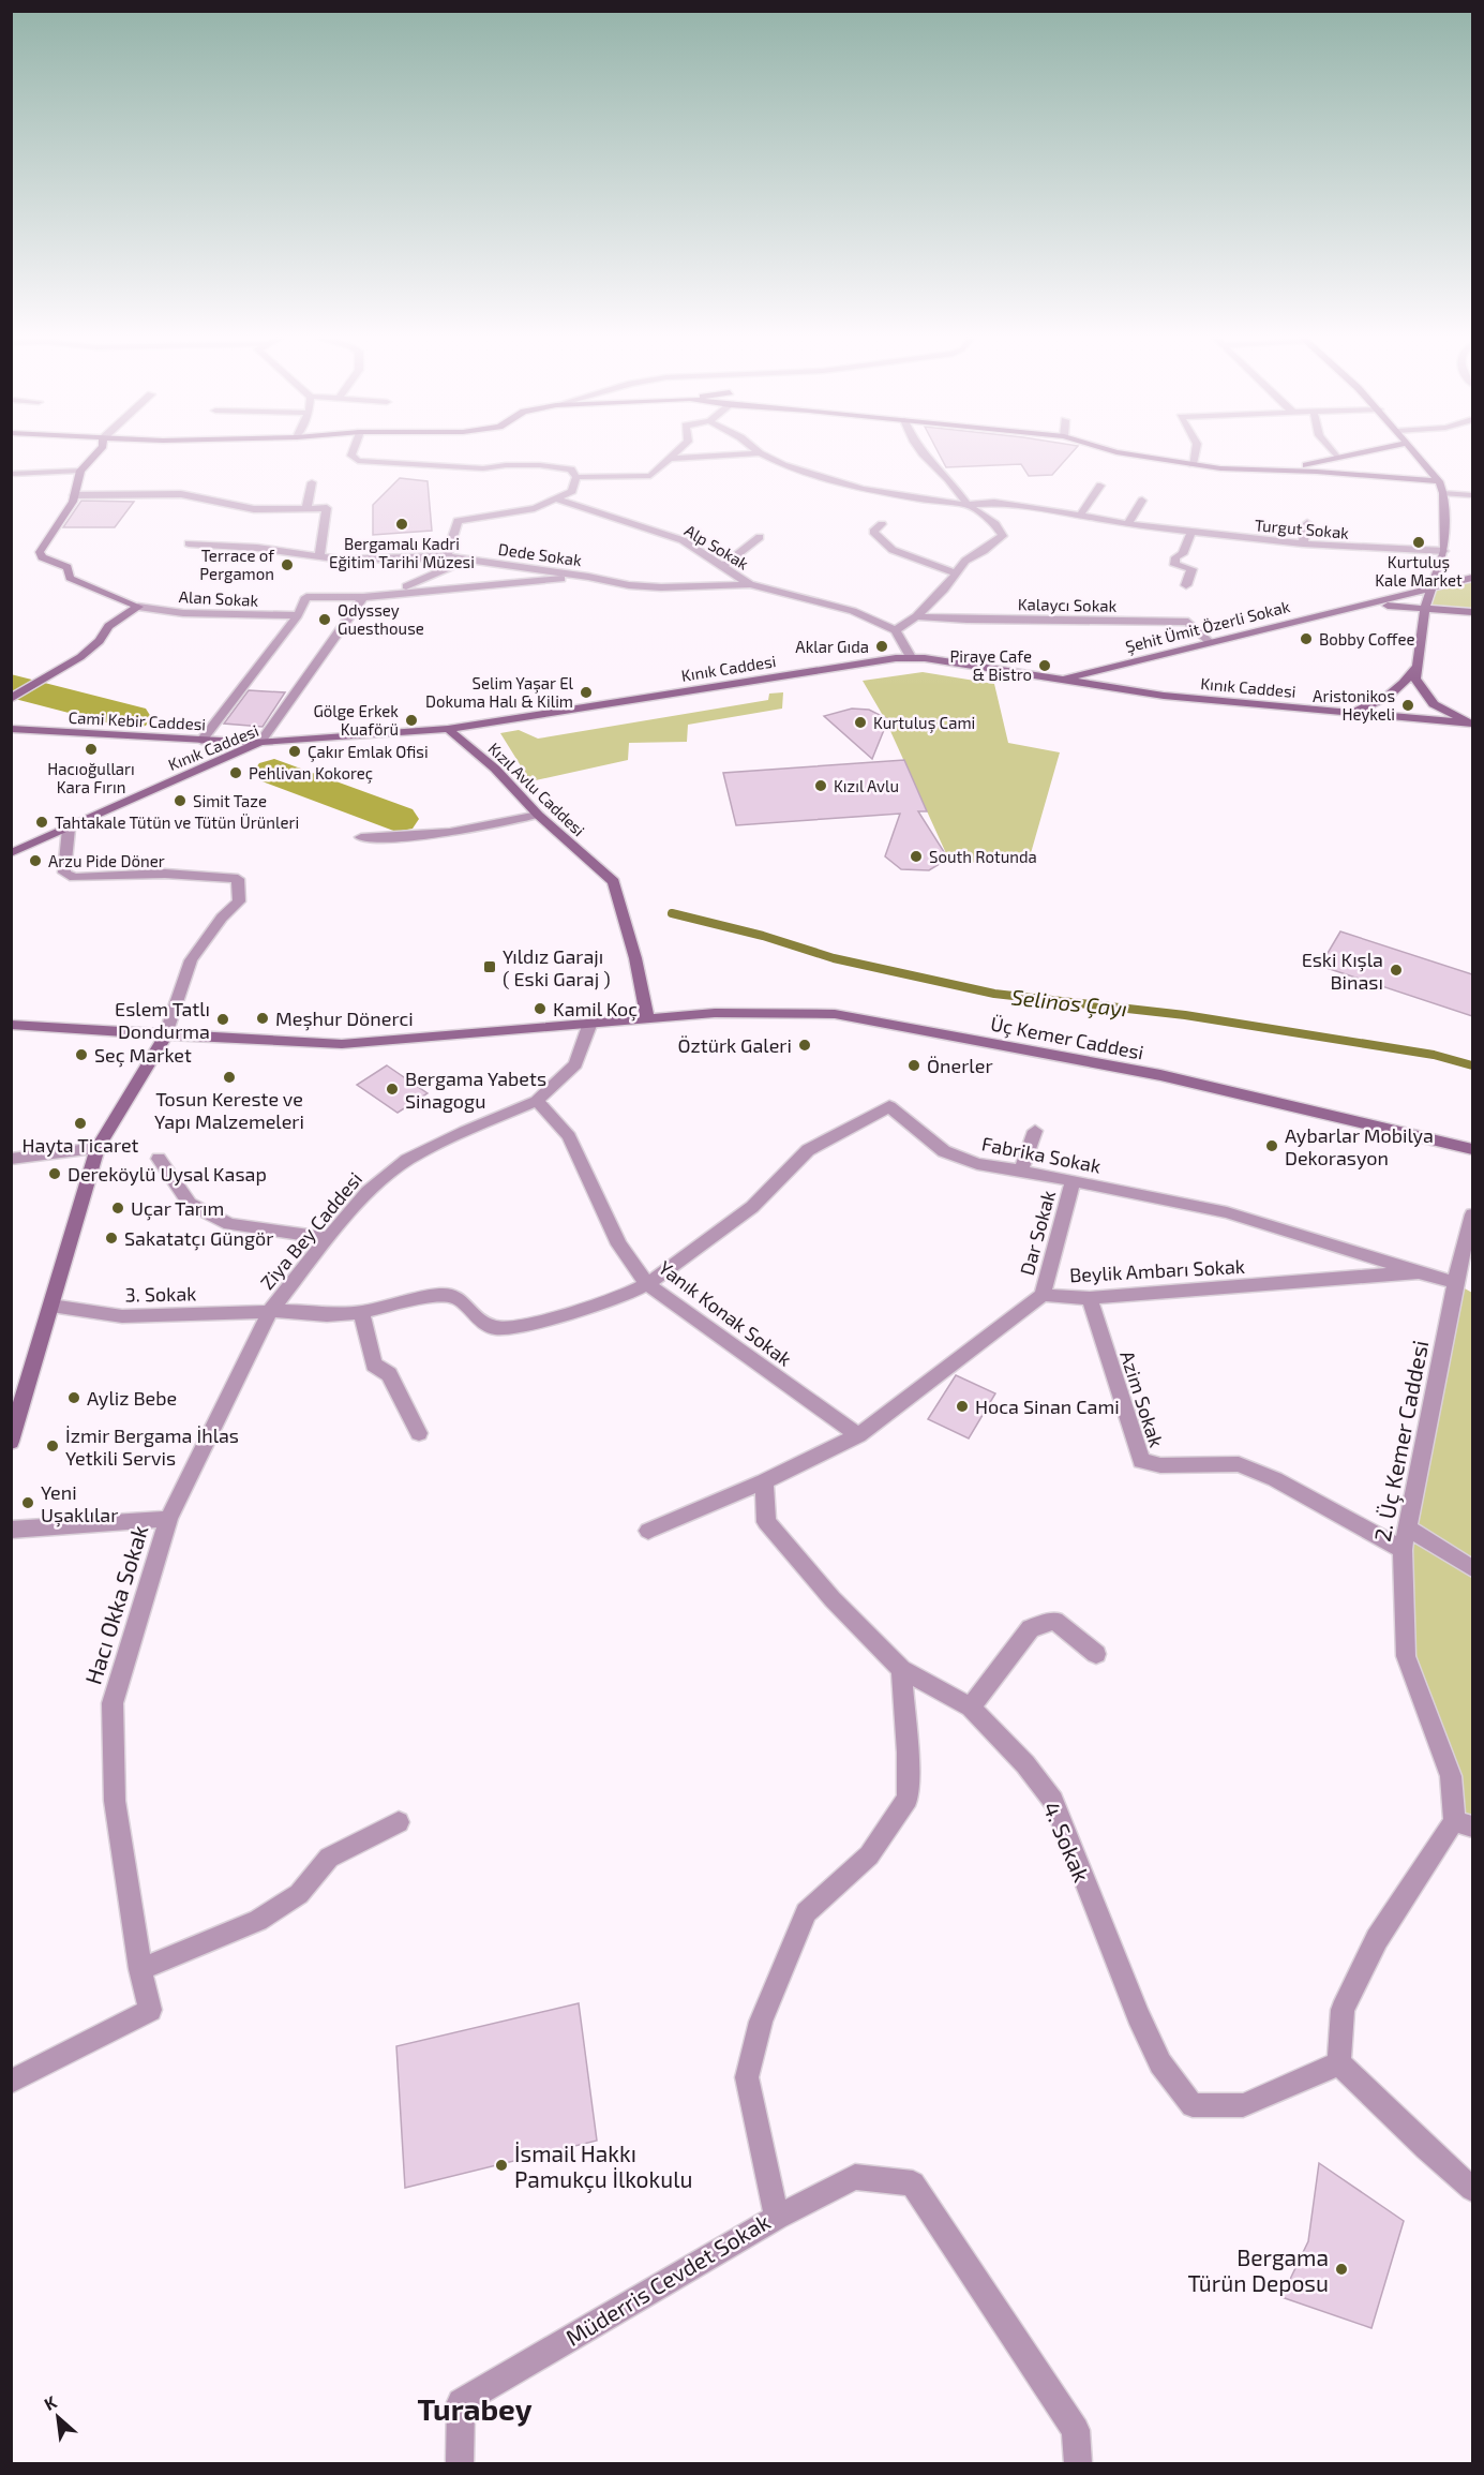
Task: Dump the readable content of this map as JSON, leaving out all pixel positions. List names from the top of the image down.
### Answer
{
  "streets": {
    "main road": [
      "Şehit Ümit Özerli Sokak",
      "Kınık Caddesi",
      "Cami Kebir Caddesi",
      "Kızıl Avlu Caddesi",
      "Üç Kemer Caddesi"
    ],
    "street": [
      "Turgut Sokak",
      "Alp Sokak",
      "Dede Sokak",
      "Alan Sokak",
      "Kalaycı Sokak",
      "Fabrika Sokak",
      "Ziya Bey Caddesi",
      "Dar Sokak",
      "Beylik Ambarı Sokak",
      "3. Sokak",
      "Yanık Konak Sokak",
      "Azim Sokak",
      "2. Üç Kemer Caddesi",
      "Hacı Okka Sokak",
      "4. Sokak",
      "Müderris Cevdet Sokak"
    ]
  },
  "crossings": [
    ["Alp Sokak", "Dede Sokak"],
    ["Kalaycı Sokak", "Şehit Ümit Özerli Sokak"],
    ["Şehit Ümit Özerli Sokak", "Kınık Caddesi"],
    ["Kınık Caddesi", "Cami Kebir Caddesi"],
    ["Kınık Caddesi", "Kızıl Avlu Caddesi"],
    ["Kızıl Avlu Caddesi", "Üç Kemer Caddesi"],
    ["Üç Kemer Caddesi", "Ziya Bey Caddesi"],
    ["Fabrika Sokak", "Dar Sokak"],
    ["Fabrika Sokak", "Beylik Ambarı Sokak"],
    ["Fabrika Sokak", "3. Sokak"],
    ["Fabrika Sokak", "Yanık Konak Sokak"],
    ["Ziya Bey Caddesi", "3. Sokak"],
    ["Ziya Bey Caddesi", "Yanık Konak Sokak"],
    ["Ziya Bey Caddesi", "Hacı Okka Sokak"],
    ["Dar Sokak", "Beylik Ambarı Sokak"],
    ["Beylik Ambarı Sokak", "Yanık Konak Sokak"],
    ["Beylik Ambarı Sokak", "Azim Sokak"],
    ["Beylik Ambarı Sokak", "2. Üç Kemer Caddesi"],
    ["Beylik Ambarı Sokak", "4. Sokak"],
    ["3. Sokak", "Yanık Konak Sokak"],
    ["3. Sokak", "Hacı Okka Sokak"],
    ["Azim Sokak", "2. Üç Kemer Caddesi"],
    ["2. Üç Kemer Caddesi", "4. Sokak"],
    ["4. Sokak", "Müderris Cevdet Sokak"]
  ],
  "districts": ["Turabey"],
  "water": ["Selinos Çayı"],
  "places": {
    "other": [
      "Bergamalı Kadri Eğitim Tarihi Müzesi",
      "Kurtuluş Kale Market",
      "Terrace of Pergamon",
      "Odyssey Guesthouse",
      "Bobby Coffee",
      "Aklar Gıda",
      "Piraye Cafe & Bistro",
      "Selim Yaşar El Dokuma Halı & Kilim",
      "Aristonikos Heykeli",
      "Gölge Erkek Kuaförü",
      "Kurtuluş Cami",
      "Hacıoğulları Kara Fırın",
      "Çakır Emlak Ofisi",
      "Pehlivan Kokoreç",
      "Kızıl Avlu",
      "Simit Taze",
      "Tahtakale Tütün ve Tütün Ürünleri",
      "South Rotunda",
      "Arzu Pide Döner",
      "Eski Kışla Binası",
      "Kamil Koç",
      "Meşhur Dönerci",
      "Eslem Tatlı Dondurma",
      "Öztürk Galeri",
      "Seç Market",
      "Önerler",
      "Tosun Kereste ve Yapı Malzemeleri",
      "Bergama Yabets Sinagogu",
      "Hayta Ticaret",
      "Aybarlar Mobilya Dekorasyon",
      "Dereköylü Uysal Kasap",
      "Uçar Tarım",
      "Sakatatçı Güngör",
      "Ayliz Bebe",
      "Hoca Sinan Cami",
      "İzmir Bergama İhlas Yetkili Servis",
      "Yeni Uşaklılar",
      "İsmail Hakkı Pamukçu İlkokulu",
      "Bergama Türün Deposu"
    ],
    "transit": ["Yıldız Garajı ( Eski Garaj )"]
  },
  "north": "top left"
}
